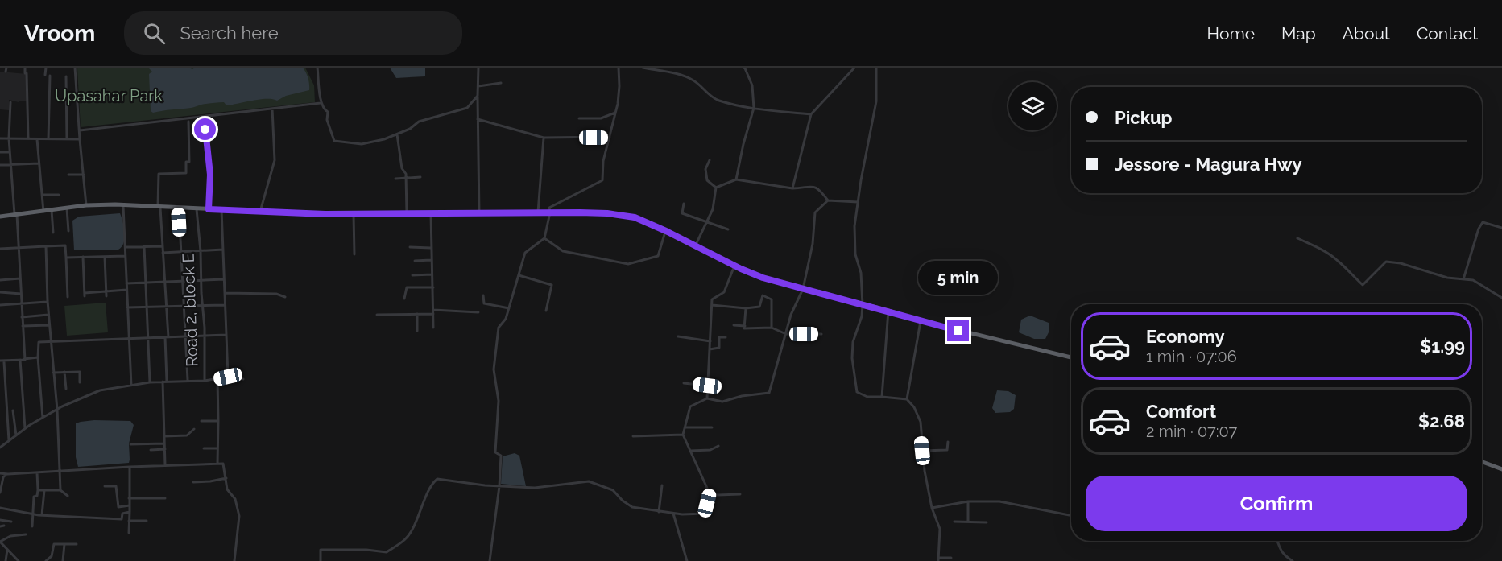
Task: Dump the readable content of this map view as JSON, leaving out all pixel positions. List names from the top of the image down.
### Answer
{
  "streets": {
    "street": ["Road 2, block E"]
  },
  "parks": ["Upasahar Park"],
  "page": {
    "header": "Vroom",
    "search": "Search here",
    "nav": [
      "Home",
      "Map",
      "About",
      "Contact"
    ],
    "banner": ["Pickup", "Jessore - Magura Hwy"],
    "bubble": "5 min",
    "list": [
      {
        "name": "Economy",
        "note": "1 min · 07:06",
        "value": "$1.99"
      },
      {
        "name": "Comfort",
        "note": "2 min · 07:07",
        "value": "$2.68"
      }
    ],
    "buttons": "Confirm"
  }
}
